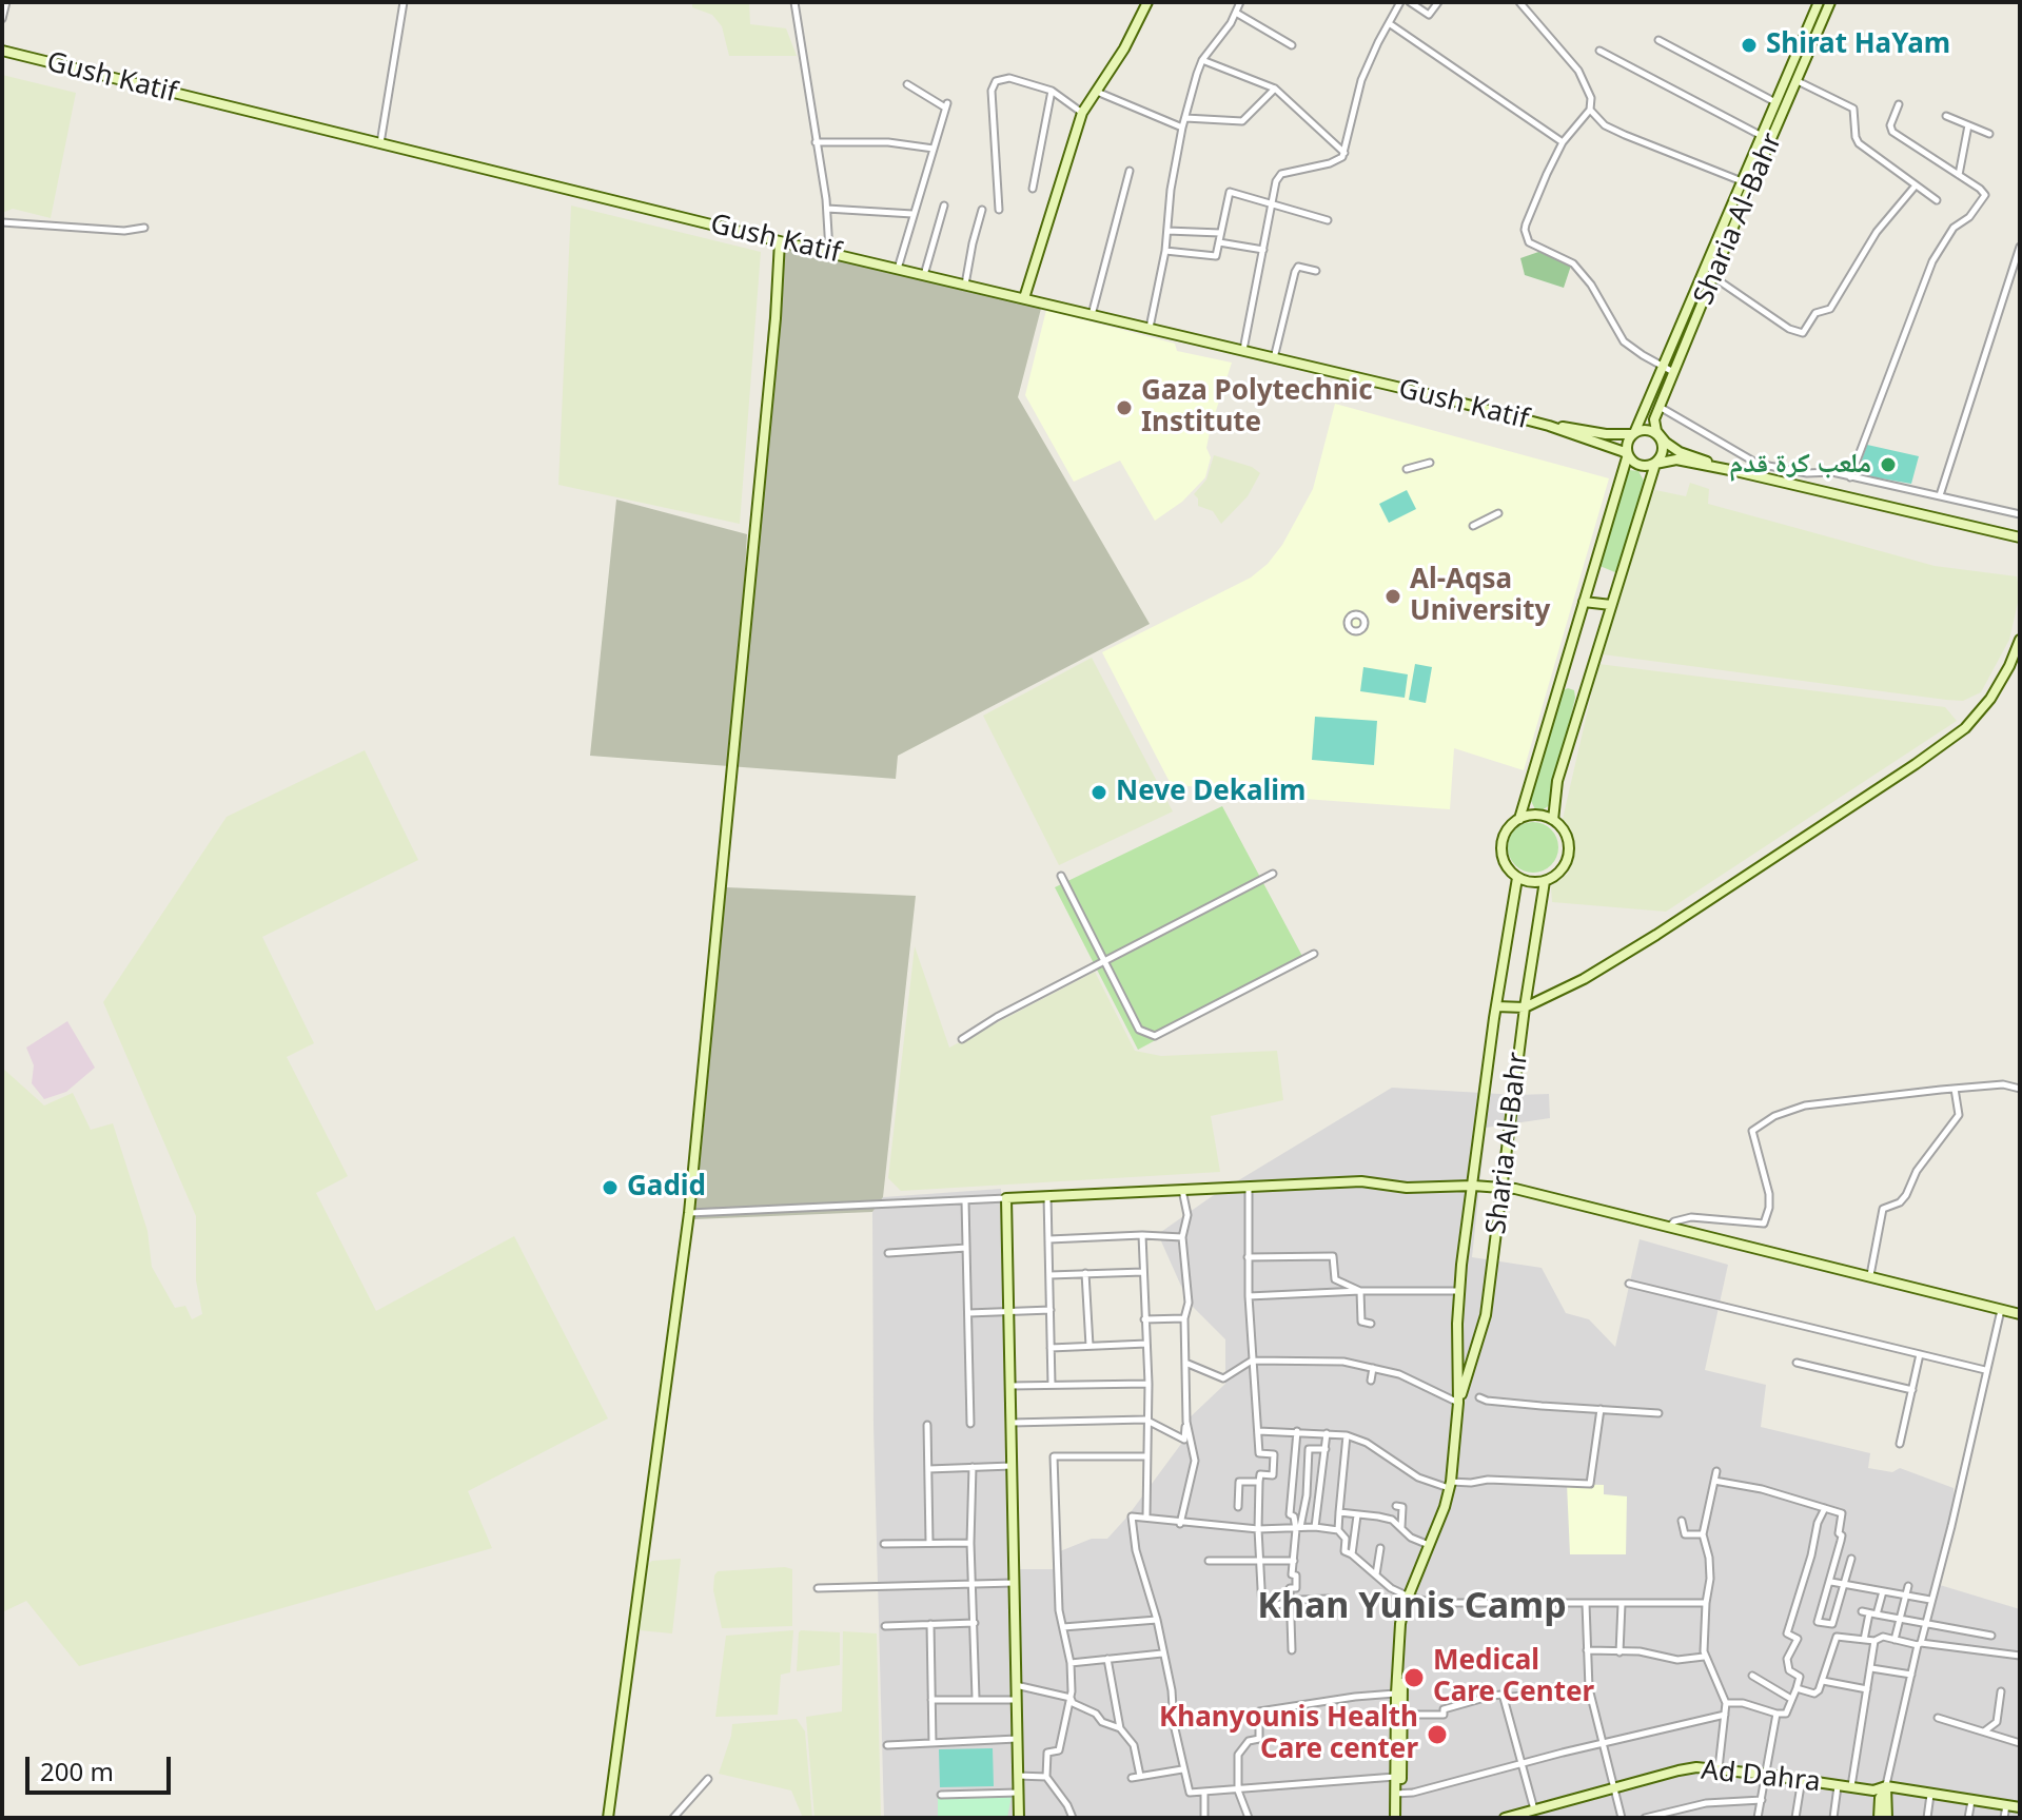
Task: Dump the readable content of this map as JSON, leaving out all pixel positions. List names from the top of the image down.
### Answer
{
  "streets": {
    "main road": ["Gush Katif", "Sharia Al-Bahr", "Ad Dahra"]
  },
  "crossings": [
    ["Gush Katif", "Sharia Al-Bahr"]
  ],
  "districts": ["Khan Yunis Camp"],
  "places": [
    "Shirat HaYam",
    "Gaza Polytechnic Institute",
    "ملعب كرة قدم",
    "Al-Aqsa University",
    "Neve Dekalim",
    "Gadid",
    "Medical Care Center",
    "Khanyounis Health Care center"
  ],
  "scale_bar": "200 m"
}
